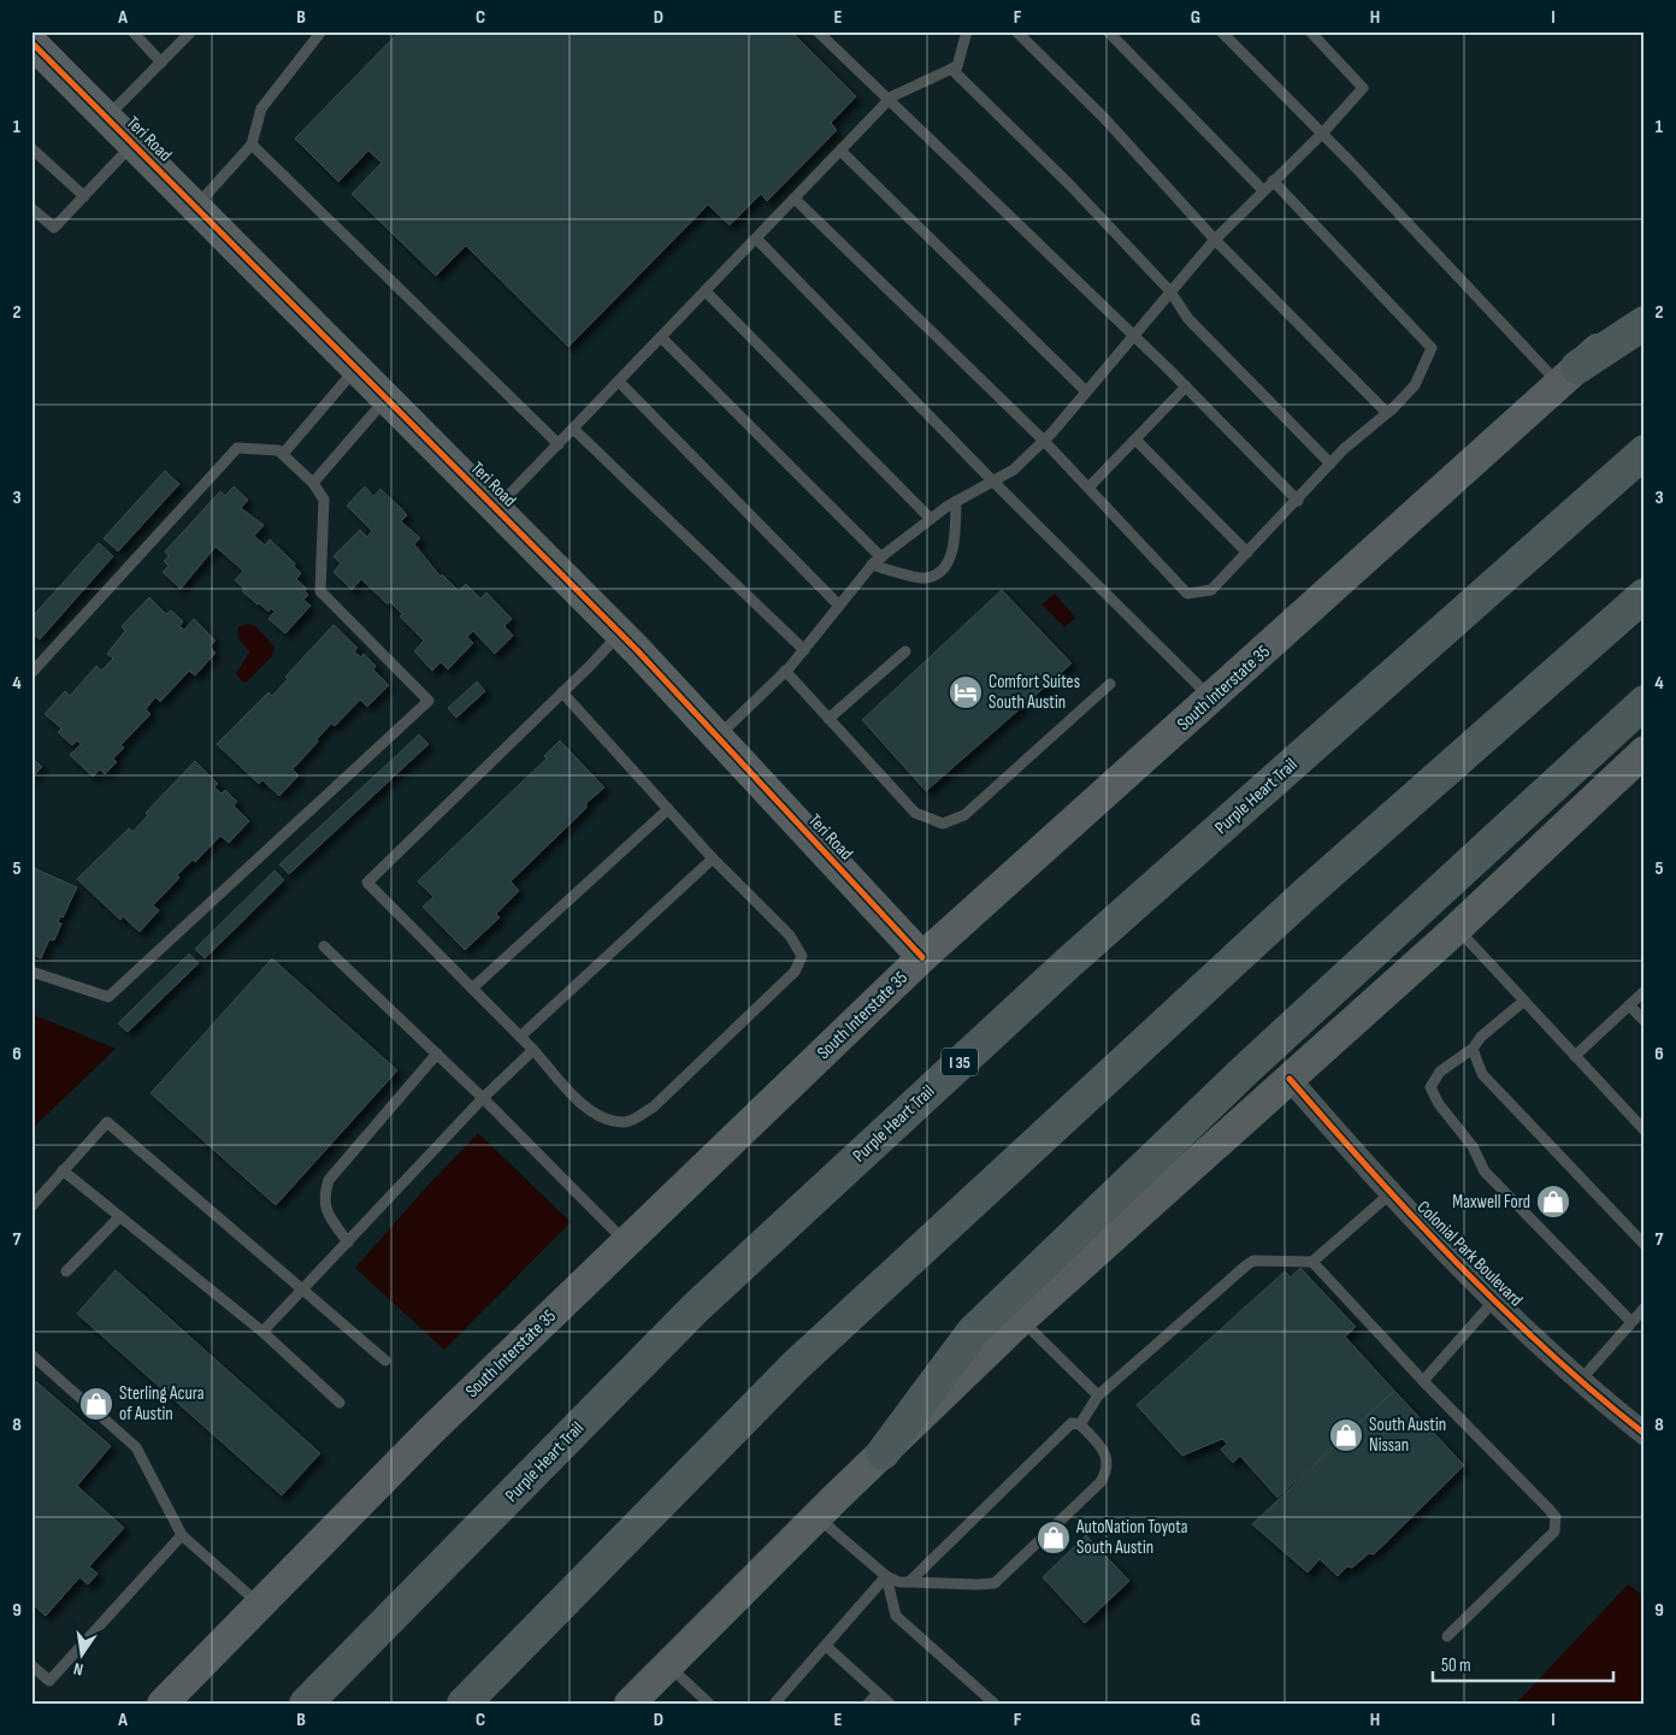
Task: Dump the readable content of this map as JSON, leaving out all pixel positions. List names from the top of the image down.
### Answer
{
  "streets": {
    "highway": ["Purple Heart Trail", "I 35"],
    "main road": ["Teri Road", "South Interstate 35"],
    "street": ["Colonial Park Boulevard"]
  },
  "crossings": [
    ["Teri Road", "South Interstate 35"]
  ],
  "places": {
    "hotel": ["Comfort Suites South Austin"],
    "shop": [
      "Maxwell Ford",
      "Sterling Acura of Austin",
      "South Austin Nissan",
      "AutoNation Toyota South Austin"
    ]
  },
  "scale_bar": "50 m",
  "north": "bottom",
  "grid": {
    "columns": [
      "A",
      "B",
      "C",
      "D",
      "E",
      "F",
      "G",
      "H",
      "I"
    ],
    "rows": [
      "1",
      "2",
      "3",
      "4",
      "5",
      "6",
      "7",
      "8",
      "9"
    ]
  }
}
